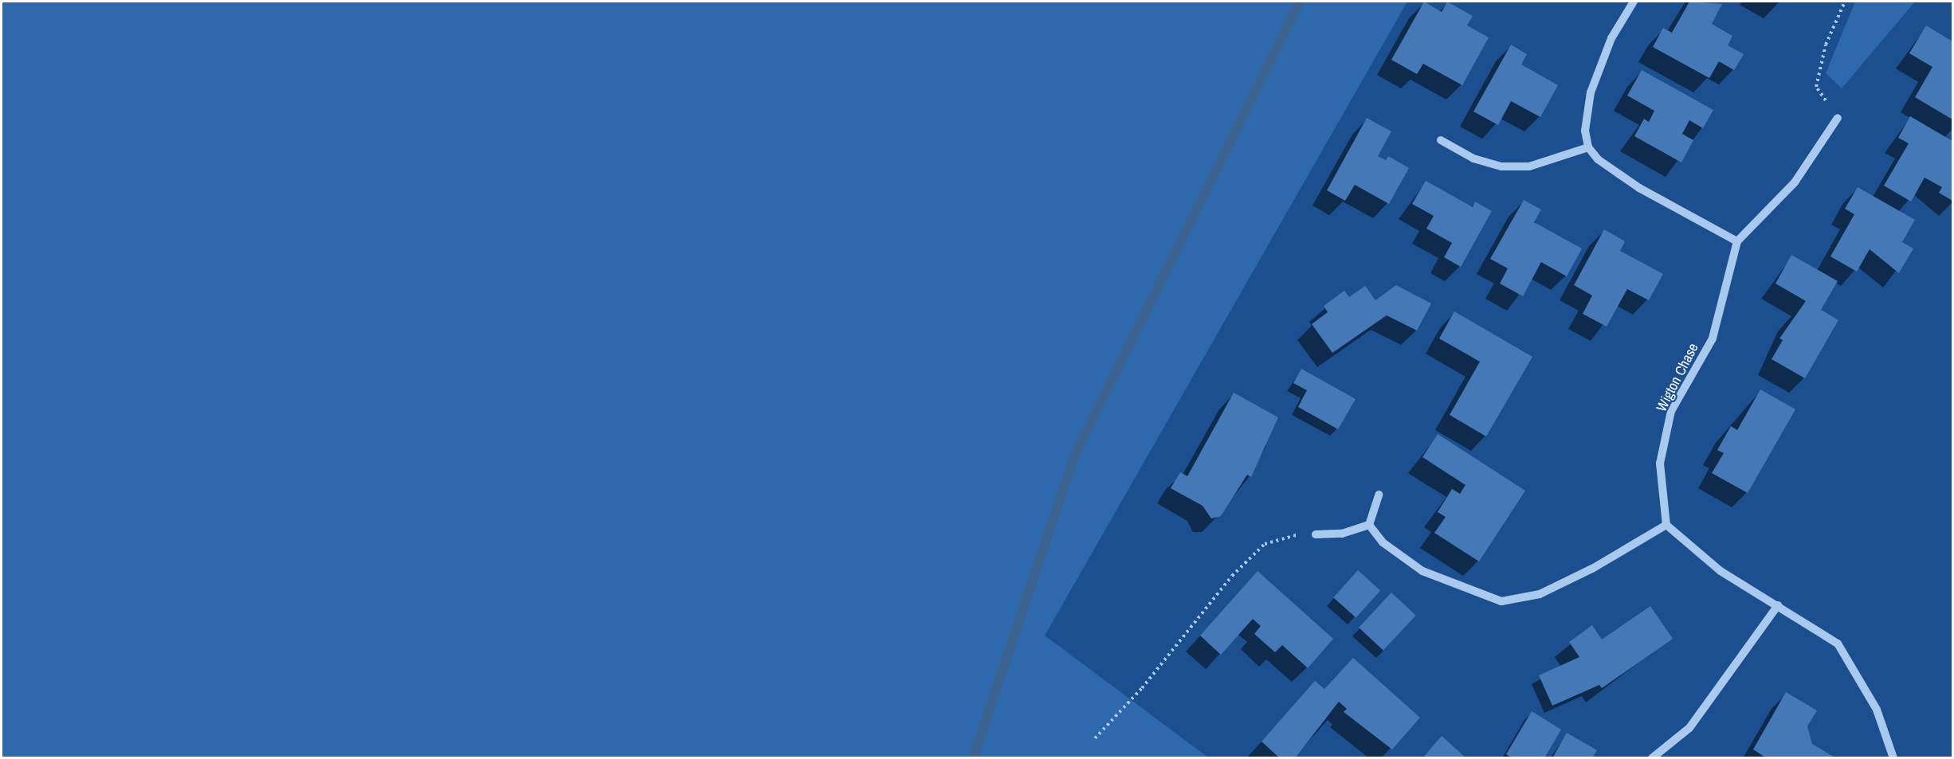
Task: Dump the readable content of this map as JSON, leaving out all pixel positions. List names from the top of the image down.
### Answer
{
  "streets": {
    "street": ["Wigton Chase"]
  }
}
